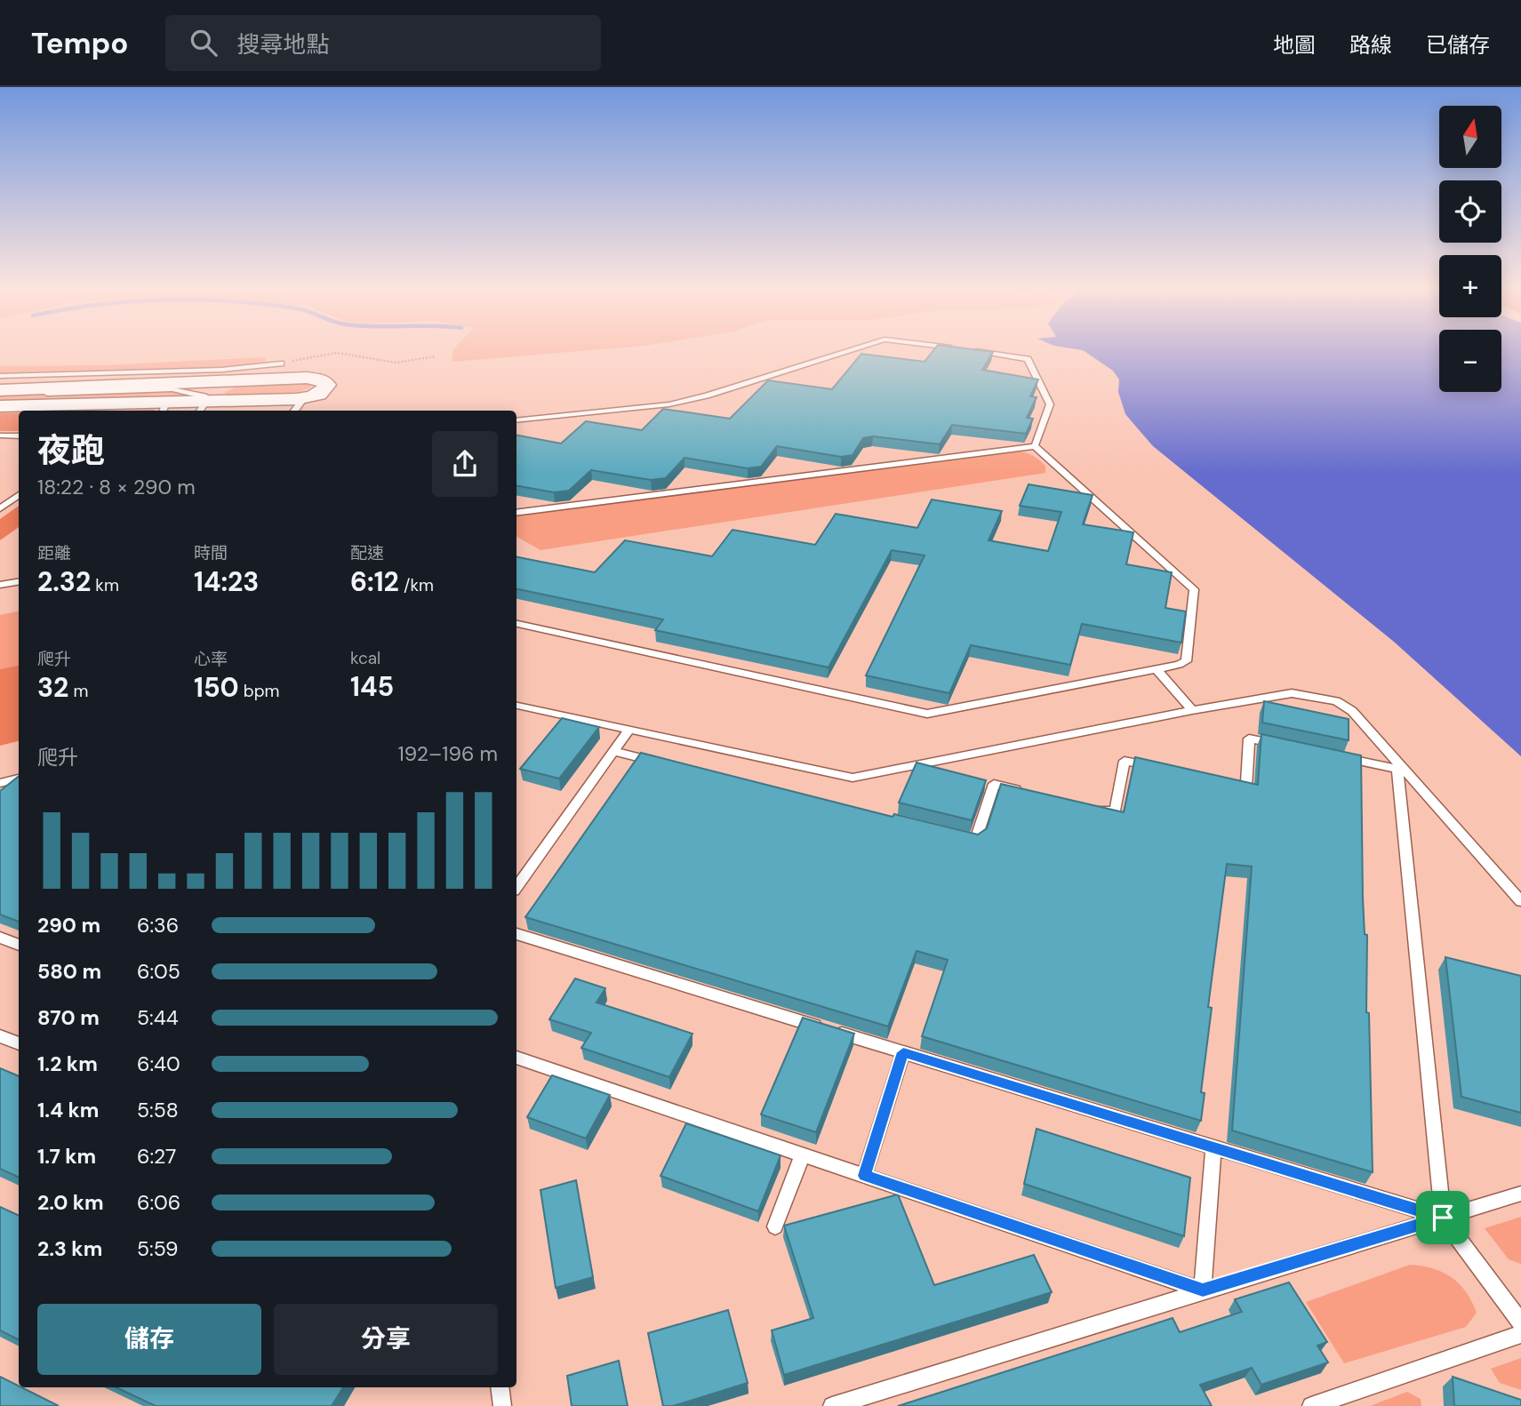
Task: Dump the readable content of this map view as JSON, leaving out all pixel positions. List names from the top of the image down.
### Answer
{
  "north": "top",
  "page": {
    "header": "Tempo",
    "search": "搜尋地點",
    "nav": ["地圖", "路線", "已儲存"],
    "map_buttons": ["+", "−"],
    "heading": ["夜跑", "18:22 · 8 × 290 m"],
    "stats": [
      ["距離", "2.32 km"],
      ["時間", "14:23"],
      ["配速", "6:12 /km"],
      ["爬升", "32 m"],
      ["心率", "150 bpm"],
      ["kcal", "145"]
    ],
    "chart": ["爬升", "192–196 m"],
    "list": [
      {
        "name": "290 m",
        "note": "6:36"
      },
      {
        "name": "580 m",
        "note": "6:05"
      },
      {
        "name": "870 m",
        "note": "5:44"
      },
      {
        "name": "1.2 km",
        "note": "6:40"
      },
      {
        "name": "1.4 km",
        "note": "5:58"
      },
      {
        "name": "1.7 km",
        "note": "6:27"
      },
      {
        "name": "2.0 km",
        "note": "6:06"
      },
      {
        "name": "2.3 km",
        "note": "5:59"
      }
    ],
    "buttons": ["儲存", "分享"]
  }
}
